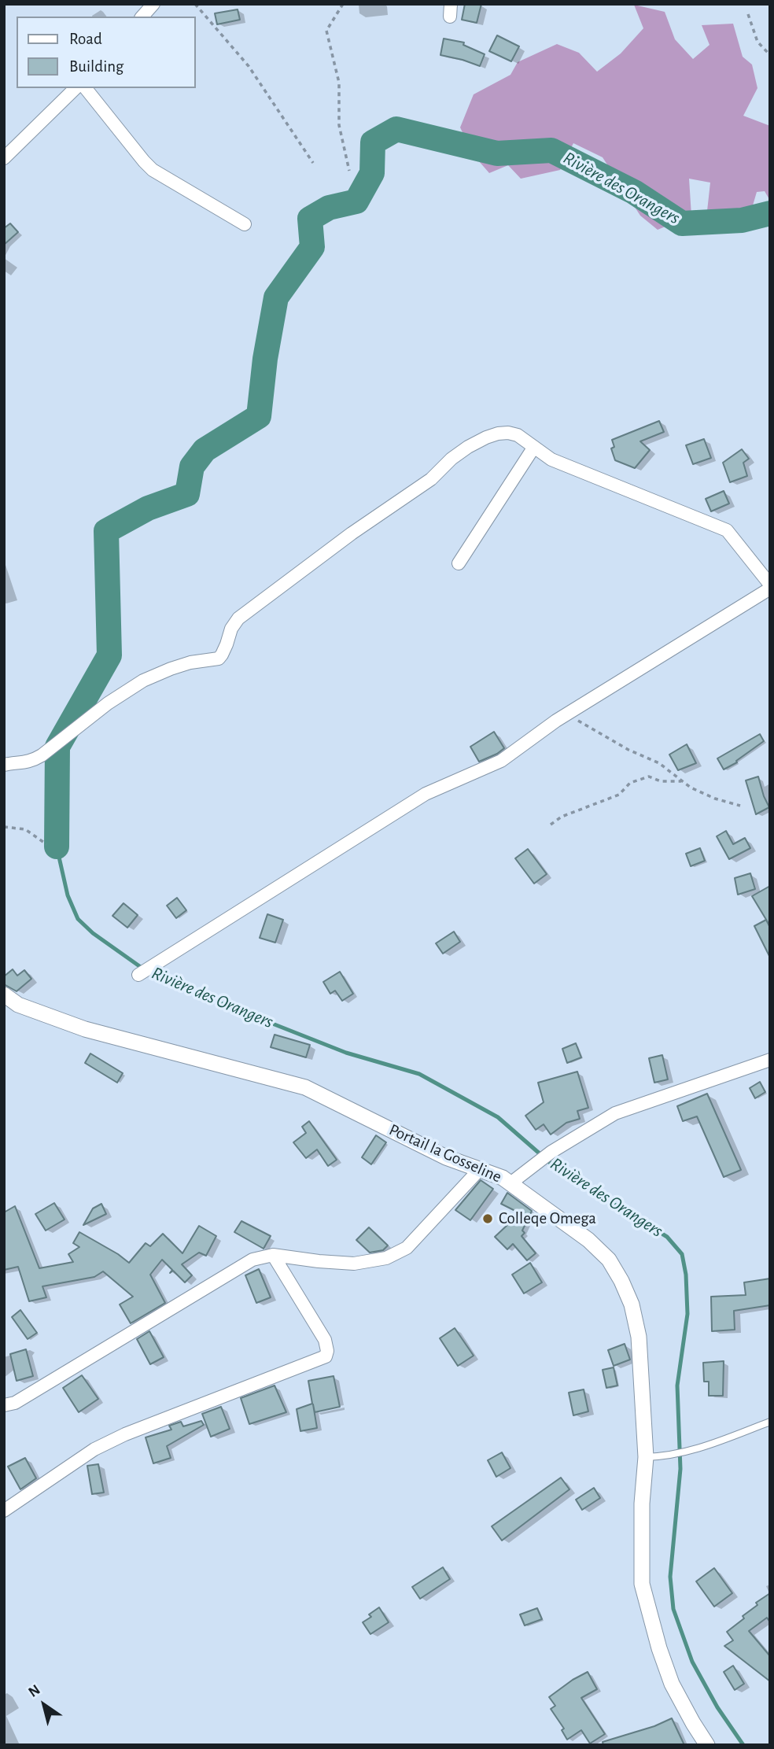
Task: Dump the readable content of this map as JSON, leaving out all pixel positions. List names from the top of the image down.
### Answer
{
  "streets": {
    "street": ["Portail la Gosseline"]
  },
  "water": ["Rivière des Orangers"],
  "places": ["Colleqe Omega"],
  "legend": ["Road", "Building"],
  "north": "top left"
}
